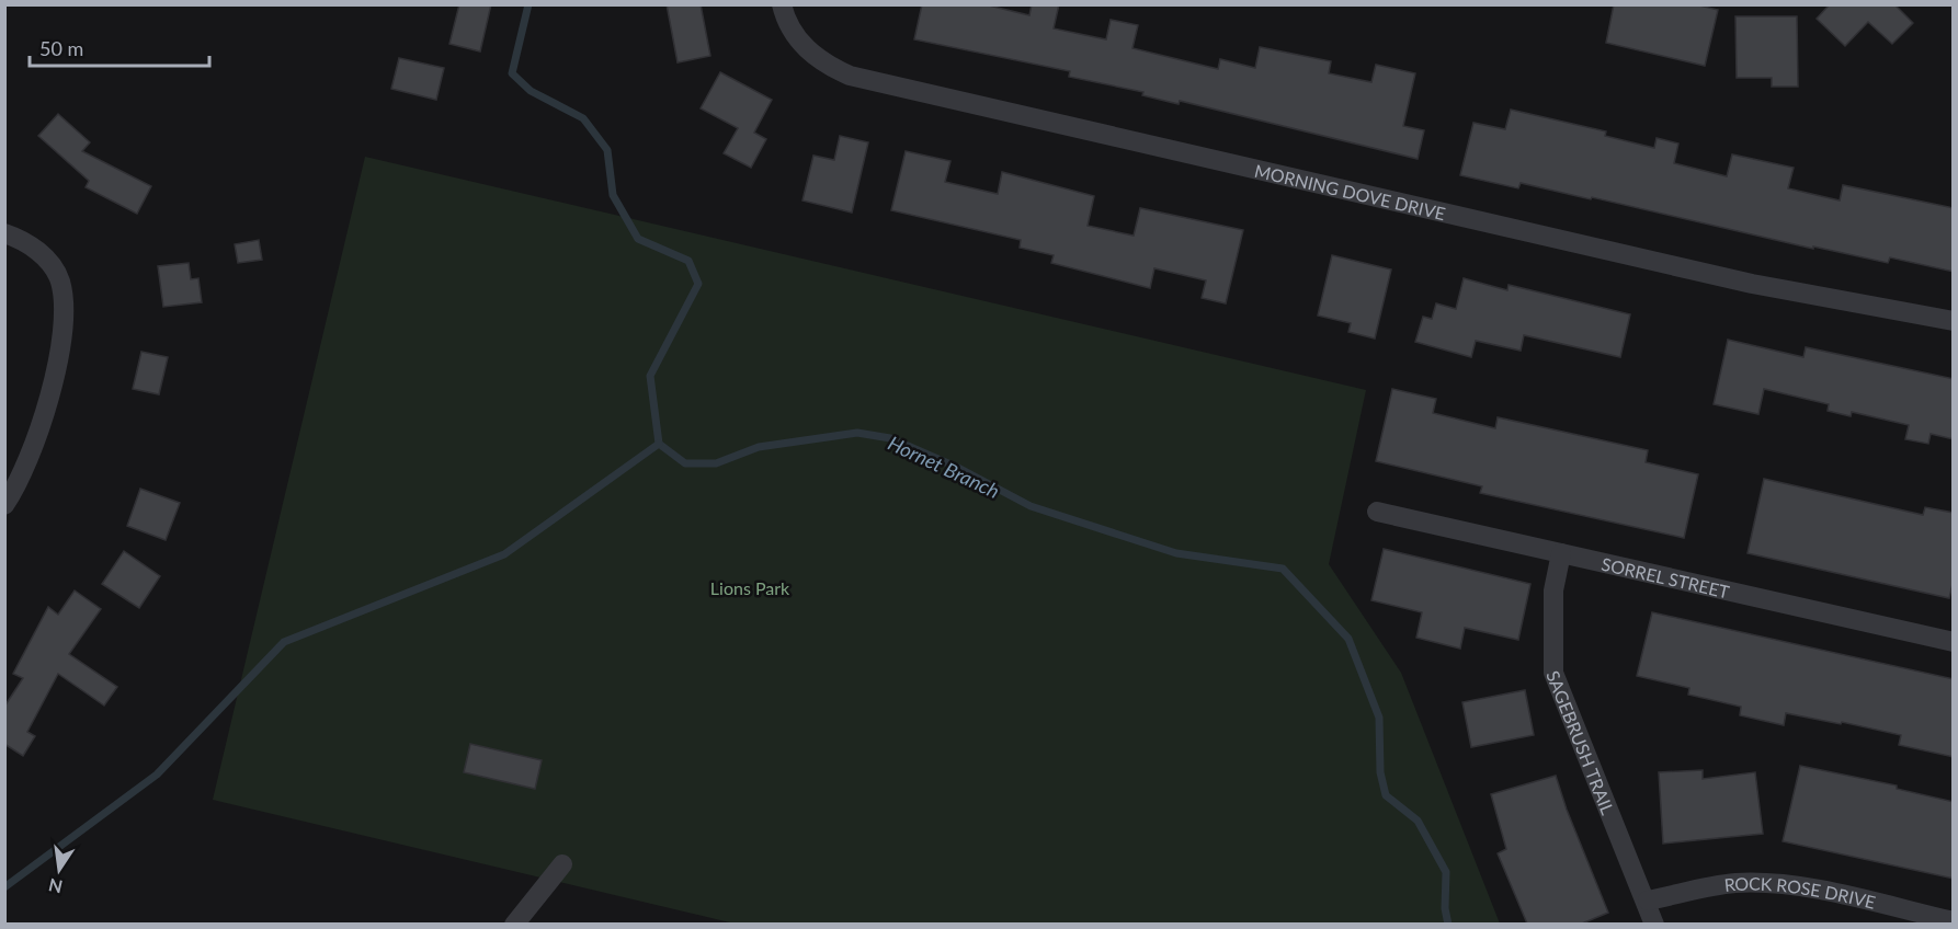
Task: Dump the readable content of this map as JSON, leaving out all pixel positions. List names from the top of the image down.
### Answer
{
  "streets": {
    "street": [
      "MORNING DOVE DRIVE",
      "SORREL STREET",
      "SAGEBRUSH TRAIL",
      "ROCK ROSE DRIVE"
    ]
  },
  "crossings": [
    ["SORREL STREET", "SAGEBRUSH TRAIL"],
    ["SAGEBRUSH TRAIL", "ROCK ROSE DRIVE"]
  ],
  "water": ["Hornet Branch"],
  "parks": ["Lions Park"],
  "scale_bar": "50 m",
  "north": "bottom"
}
